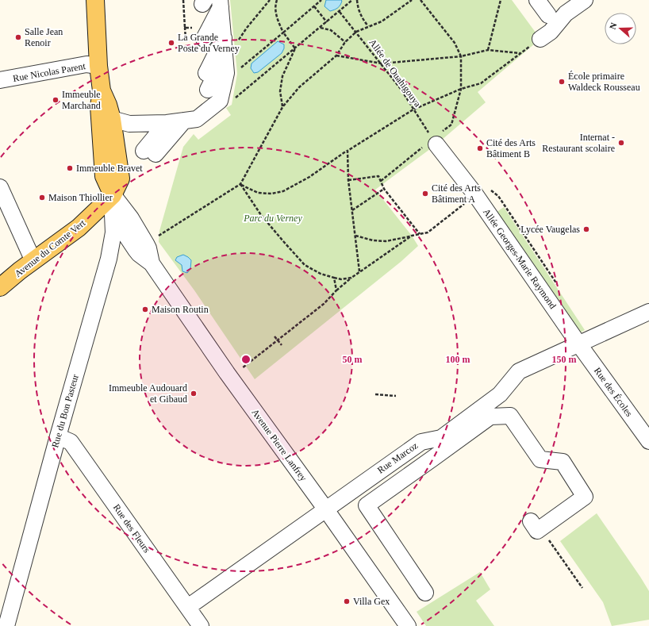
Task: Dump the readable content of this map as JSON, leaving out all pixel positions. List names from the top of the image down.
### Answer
{
  "streets": {
    "main road": ["Avenue du Comte Vert"],
    "street": [
      "Rue Nicolas Parent",
      "Allée Georges-Marie Raymond",
      "Rue des Écoles",
      "Rue du Bon Pasteur",
      "Avenue Pierre Lanfrey",
      "Rue Marcoz",
      "Rue des Fleurs"
    ],
    "path": ["Allée de Ouahigouya"]
  },
  "crossings": [
    ["Allée de Ouahigouya", "Allée Georges-Marie Raymond"],
    ["Avenue du Comte Vert", "Rue du Bon Pasteur"],
    ["Avenue du Comte Vert", "Avenue Pierre Lanfrey"],
    ["Allée Georges-Marie Raymond", "Rue des Écoles"],
    ["Allée Georges-Marie Raymond", "Rue Marcoz"],
    ["Rue des Écoles", "Rue Marcoz"],
    ["Rue du Bon Pasteur", "Avenue Pierre Lanfrey"],
    ["Rue du Bon Pasteur", "Rue des Fleurs"],
    ["Avenue Pierre Lanfrey", "Rue Marcoz"],
    ["Rue Marcoz", "Rue des Fleurs"]
  ],
  "parks": ["Parc du Verney"],
  "places": [
    "Salle Jean Renoir",
    "La Grande Poste du Verney",
    "École primaire Waldeck Rousseau",
    "Immeuble Marchand",
    "Internat - Restaurant scolaire",
    "Cité des Arts Bâtiment B",
    "Immeuble Bravet",
    "Cité des Arts Bâtiment A",
    "Maison Thiollier",
    "Lycée Vaugelas",
    "Maison Routin",
    "Immeuble Audouard et Gibaud",
    "Villa Gex"
  ],
  "north": "left",
  "rings": ["50 m", "100 m", "150 m"]
}
